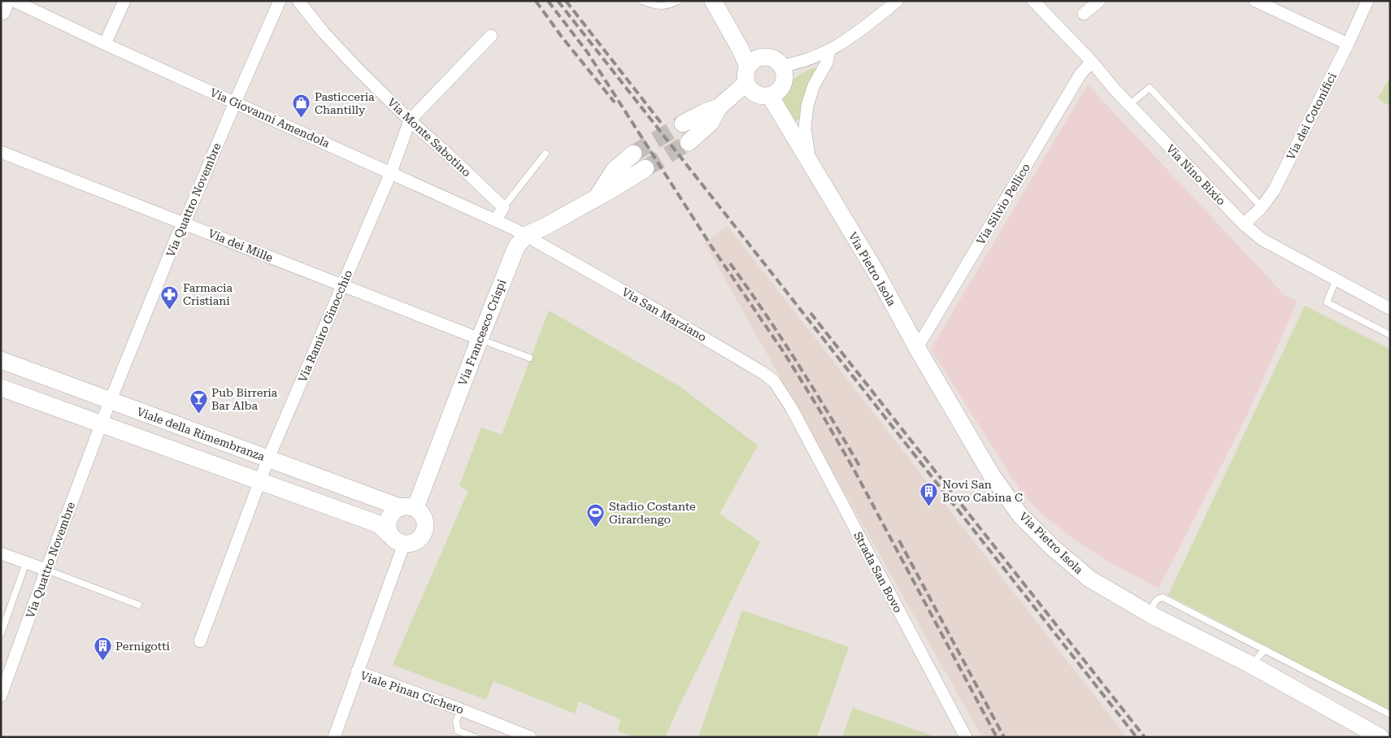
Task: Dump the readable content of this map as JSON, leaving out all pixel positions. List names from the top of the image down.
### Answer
{
  "streets": {
    "street": [
      "Via dei Cotonifici",
      "Via Giovanni Amendola",
      "Via Monte Sabotino",
      "Via Nino Bixio",
      "Via Quattro Novembre",
      "Via Silvio Pellico",
      "Via dei Mille",
      "Via Pietro Isola",
      "Via San Marziano",
      "Via Ramiro Ginocchio",
      "Via Francesco Crispi",
      "Viale della Rimembranza",
      "Strada San Bovo",
      "Viale Pinan Cichero"
    ]
  },
  "crossings": [
    ["Via dei Cotonifici", "Via Nino Bixio"],
    ["Via Giovanni Amendola", "Via Quattro Novembre"],
    ["Via Giovanni Amendola", "Via San Marziano"],
    ["Via Giovanni Amendola", "Via Ramiro Ginocchio"],
    ["Via Giovanni Amendola", "Via Francesco Crispi"],
    ["Via Monte Sabotino", "Via Ramiro Ginocchio"],
    ["Via Nino Bixio", "Via Silvio Pellico"],
    ["Via Quattro Novembre", "Via dei Mille"],
    ["Via Quattro Novembre", "Viale della Rimembranza"],
    ["Via Silvio Pellico", "Via Pietro Isola"],
    ["Via dei Mille", "Via Ramiro Ginocchio"],
    ["Via dei Mille", "Via Francesco Crispi"],
    ["Via San Marziano", "Via Francesco Crispi"],
    ["Via San Marziano", "Strada San Bovo"],
    ["Via Ramiro Ginocchio", "Viale della Rimembranza"],
    ["Via Francesco Crispi", "Viale della Rimembranza"]
  ],
  "places": {
    "shop": ["Pasticceria Chantilly"],
    "pharmacy": ["Farmacia Cristiani"],
    "bar": ["Pub Birreria Bar Alba"],
    "building": ["Novi San Bovo Cabina C", "Pernigotti"],
    "sports": ["Stadio Costante Girardengo"]
  }
}
